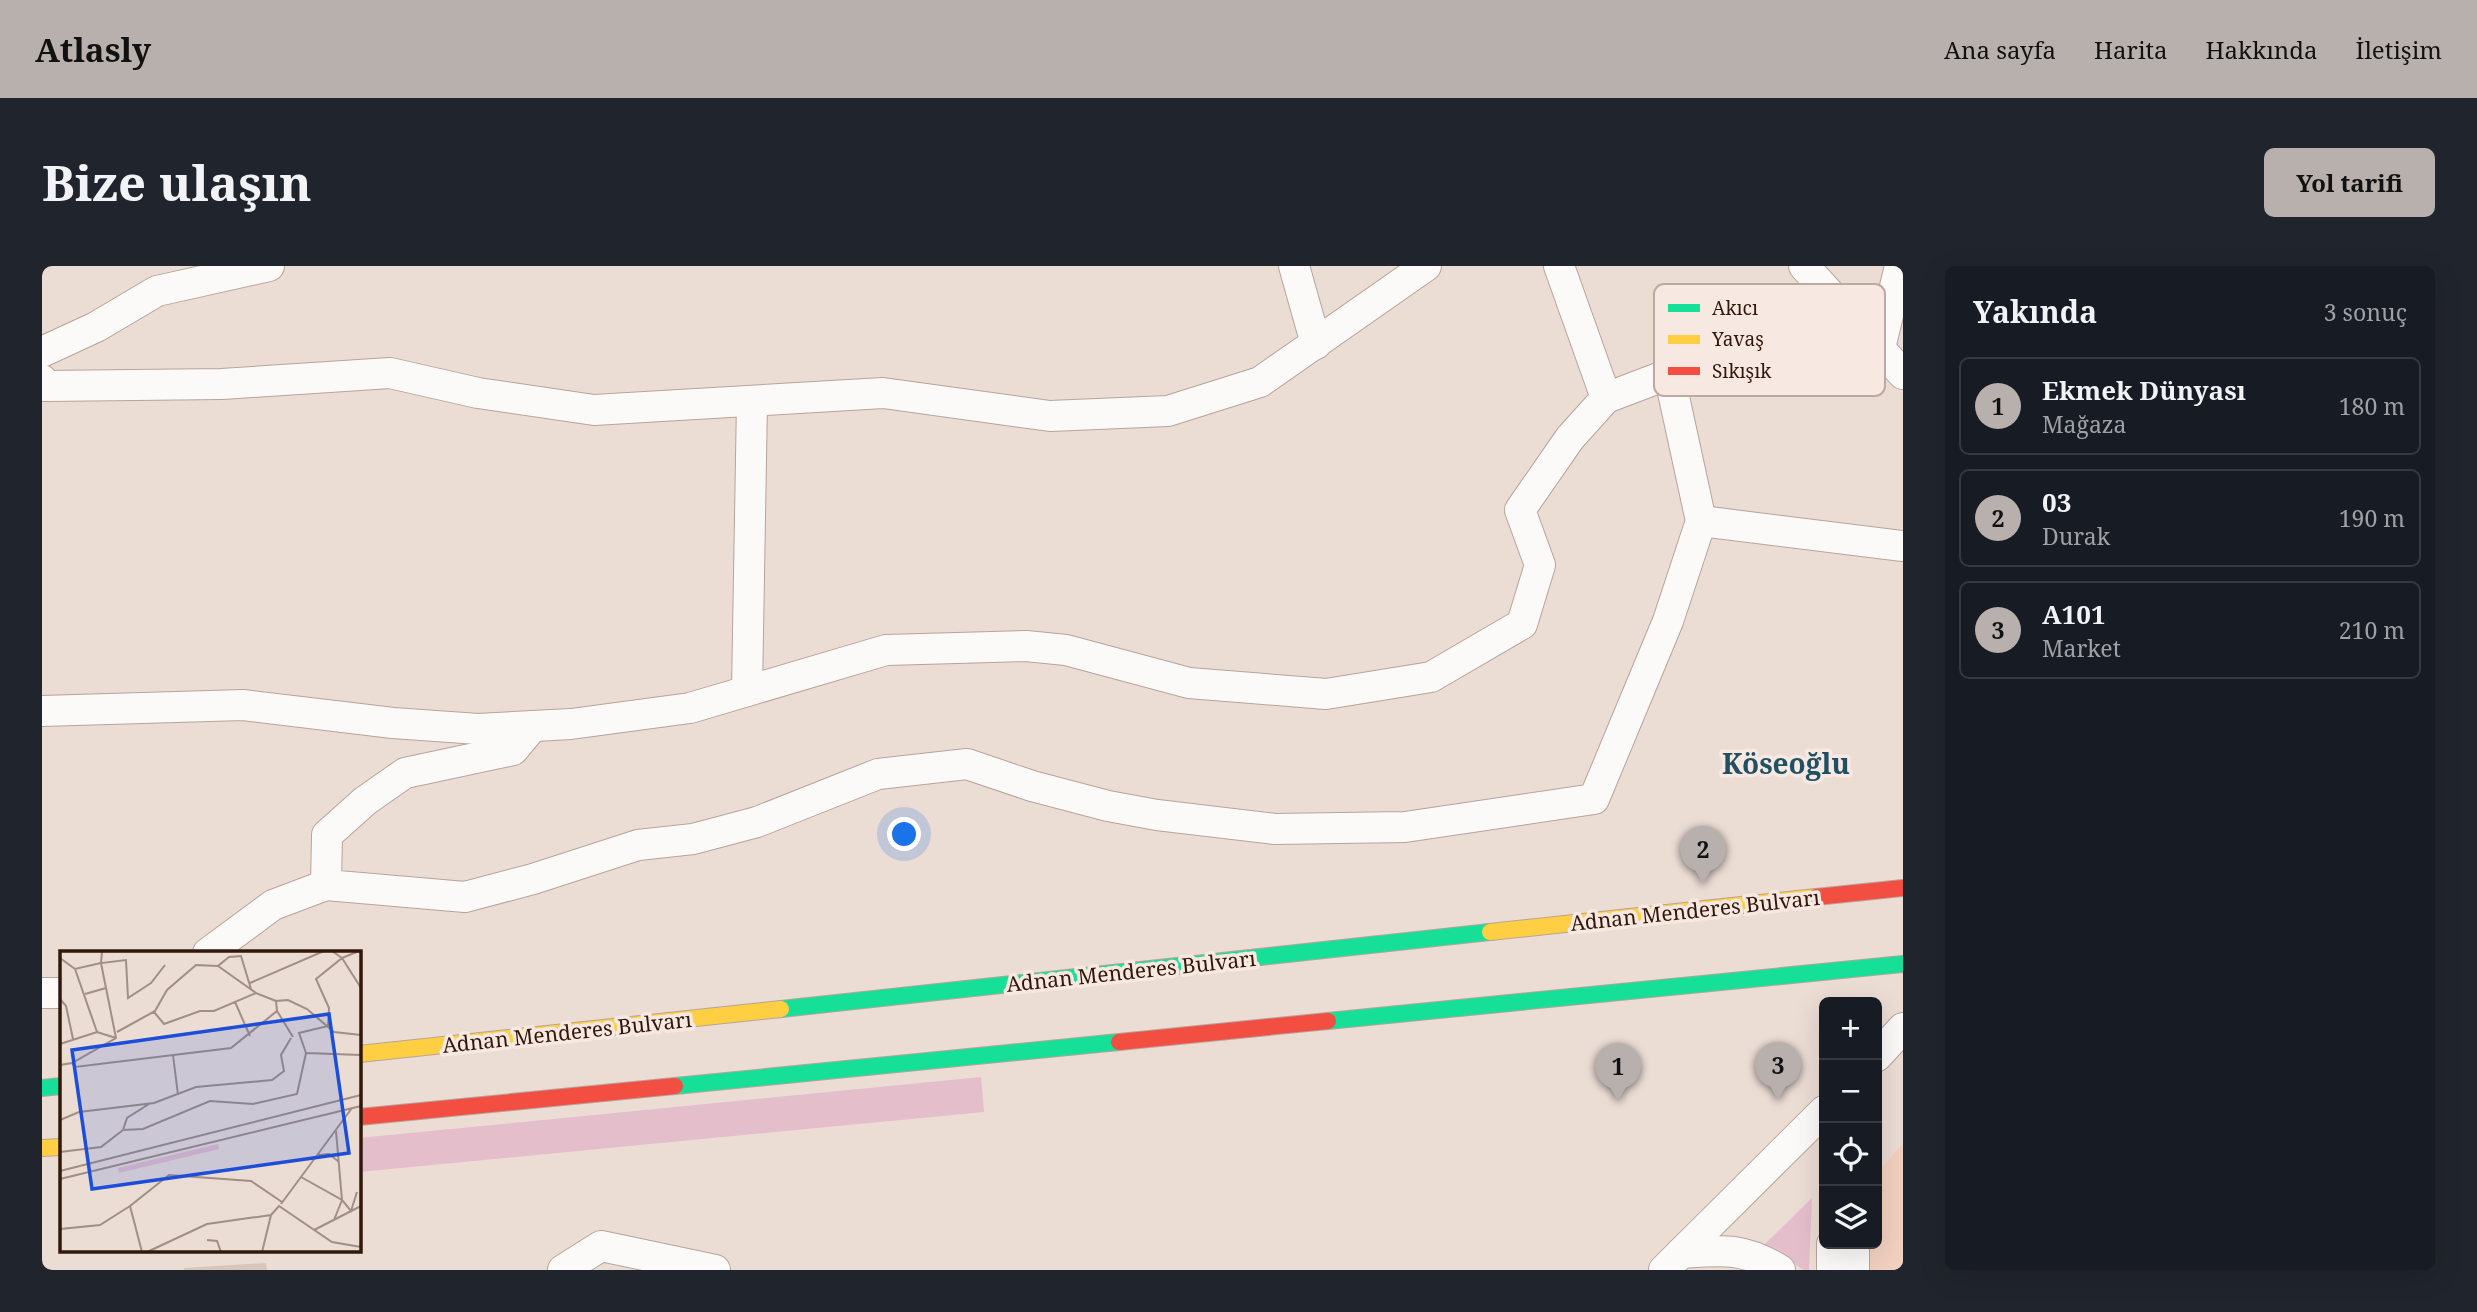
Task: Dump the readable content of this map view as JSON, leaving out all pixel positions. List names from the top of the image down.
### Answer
{
  "streets": {
    "highway": ["Adnan Menderes Bulvarı"]
  },
  "districts": ["Köseoğlu"],
  "legend": ["Akıcı", "Yavaş", "Sıkışık"],
  "page": {
    "header": "Atlasly",
    "nav": [
      "Ana sayfa",
      "Harita",
      "Hakkında",
      "İletişim"
    ],
    "buttons": "Yol tarifi",
    "title": "Bize ulaşın",
    "heading": ["Yakında", "3 sonuç"],
    "list": [
      {
        "mark": "1",
        "name": "Ekmek Dünyası",
        "note": "Mağaza",
        "value": "180 m"
      },
      {
        "mark": "2",
        "name": "03",
        "note": "Durak",
        "value": "190 m"
      },
      {
        "mark": "3",
        "name": "A101",
        "note": "Market",
        "value": "210 m"
      }
    ],
    "pins": ["2", "3", "1"],
    "map_buttons": ["+", "−"]
  }
}
